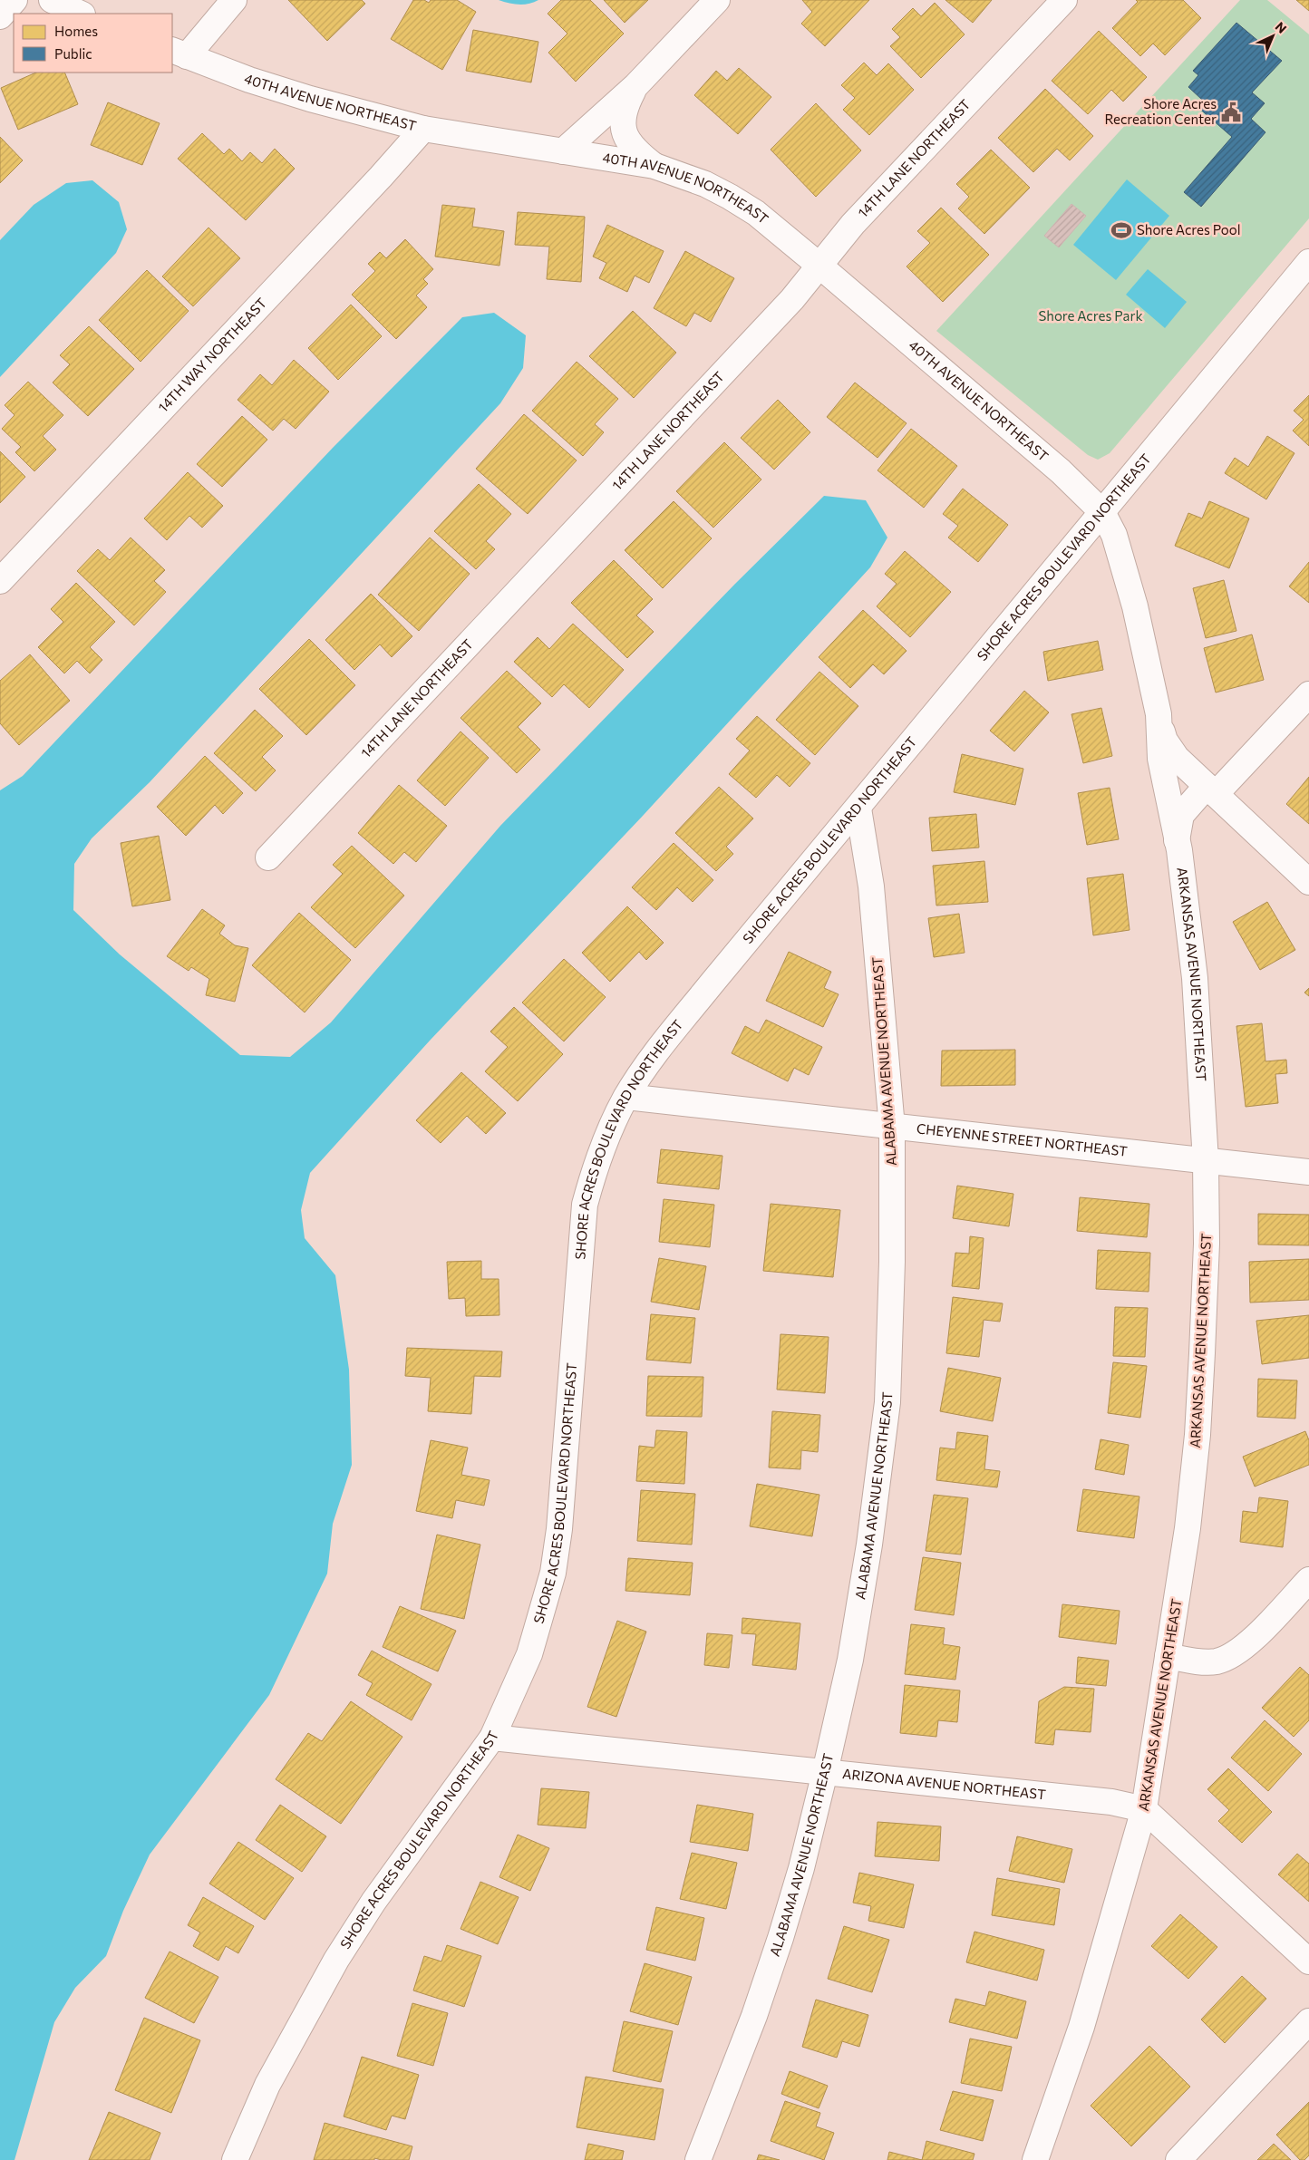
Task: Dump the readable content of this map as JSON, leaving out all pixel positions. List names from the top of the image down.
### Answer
{
  "streets": {
    "street": [
      "40TH AVENUE NORTHEAST",
      "14TH LANE NORTHEAST",
      "14TH WAY NORTHEAST",
      "SHORE ACRES BOULEVARD NORTHEAST",
      "ARKANSAS AVENUE NORTHEAST",
      "ALABAMA AVENUE NORTHEAST",
      "CHEYENNE STREET NORTHEAST",
      "ARIZONA AVENUE NORTHEAST"
    ]
  },
  "crossings": [
    ["40TH AVENUE NORTHEAST", "14TH LANE NORTHEAST"],
    ["40TH AVENUE NORTHEAST", "14TH WAY NORTHEAST"],
    ["40TH AVENUE NORTHEAST", "SHORE ACRES BOULEVARD NORTHEAST"],
    ["40TH AVENUE NORTHEAST", "ARKANSAS AVENUE NORTHEAST"],
    ["SHORE ACRES BOULEVARD NORTHEAST", "ARKANSAS AVENUE NORTHEAST"],
    ["SHORE ACRES BOULEVARD NORTHEAST", "ALABAMA AVENUE NORTHEAST"],
    ["SHORE ACRES BOULEVARD NORTHEAST", "CHEYENNE STREET NORTHEAST"],
    ["SHORE ACRES BOULEVARD NORTHEAST", "ARIZONA AVENUE NORTHEAST"],
    ["ARKANSAS AVENUE NORTHEAST", "CHEYENNE STREET NORTHEAST"],
    ["ARKANSAS AVENUE NORTHEAST", "ARIZONA AVENUE NORTHEAST"],
    ["ALABAMA AVENUE NORTHEAST", "CHEYENNE STREET NORTHEAST"],
    ["ALABAMA AVENUE NORTHEAST", "ARIZONA AVENUE NORTHEAST"]
  ],
  "parks": ["Shore Acres Park"],
  "places": {
    "public building": ["Shore Acres Recreation Center"],
    "sports": ["Shore Acres Pool"]
  },
  "legend": ["Homes", "Public"],
  "north": "top right"
}
